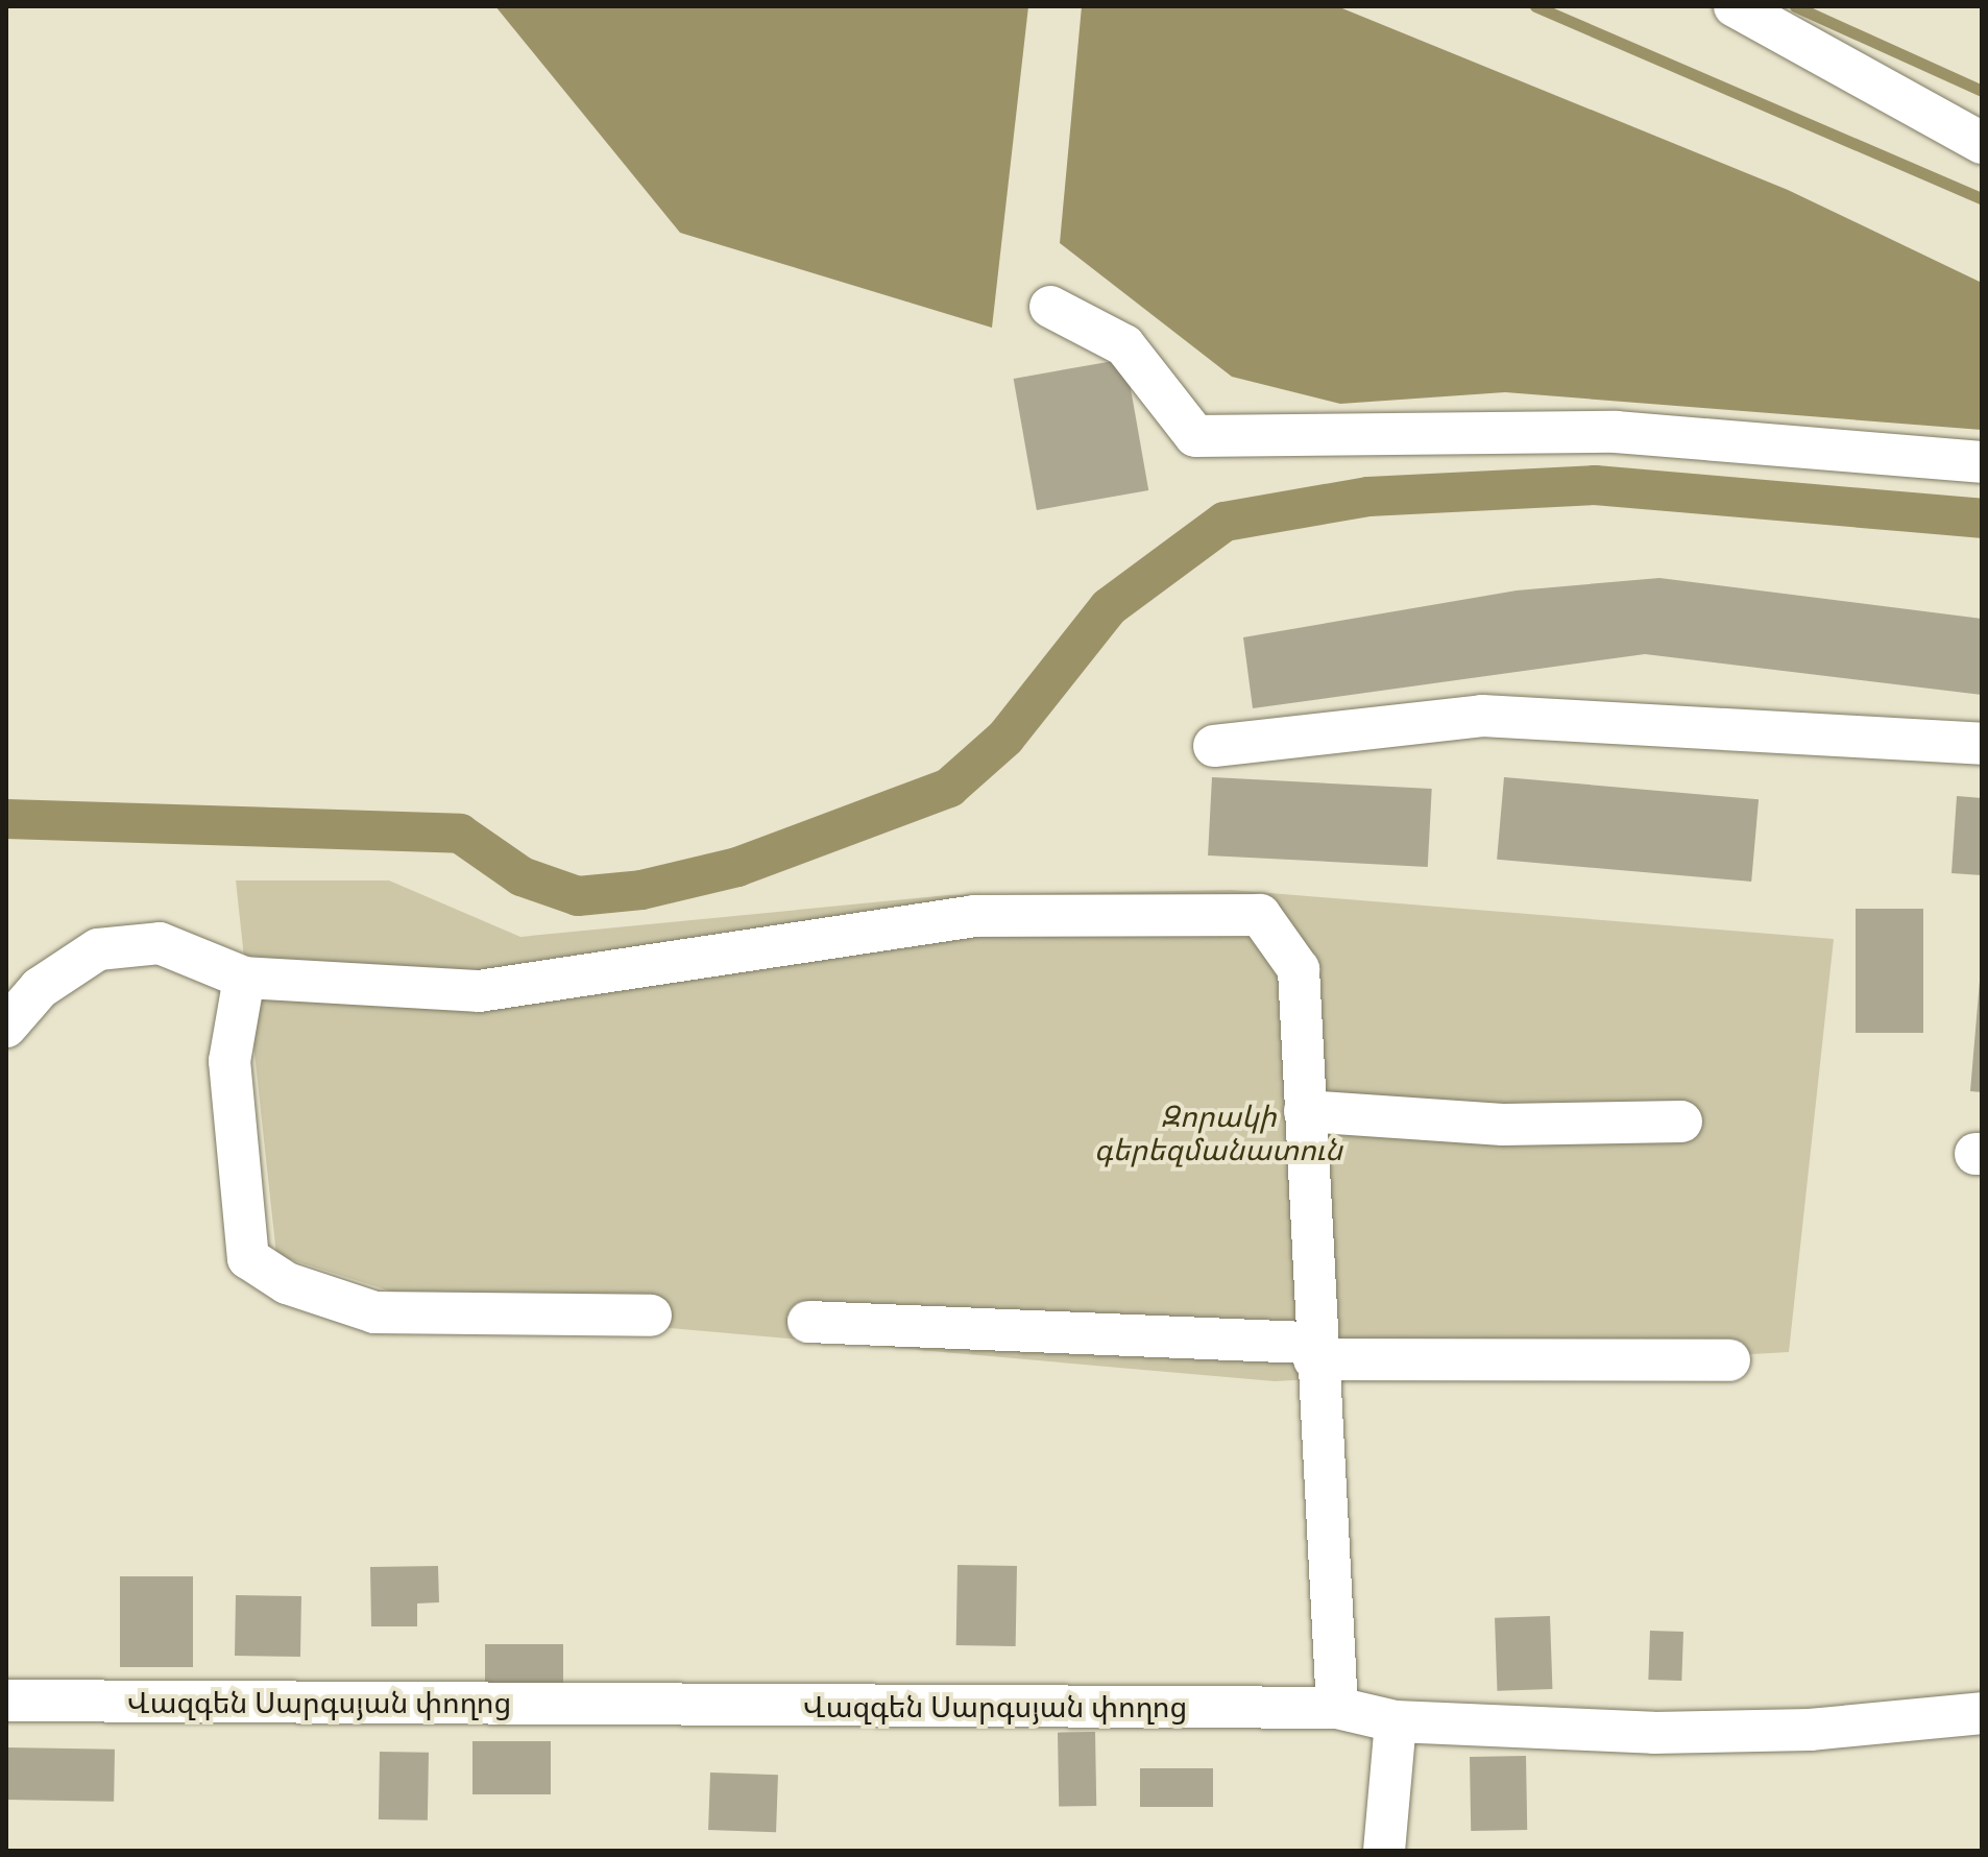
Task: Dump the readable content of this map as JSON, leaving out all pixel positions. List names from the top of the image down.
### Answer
{
  "streets": {
    "street": ["Վազգեն Սարգսյան փողոց"]
  },
  "parks": ["Զորակի գերեզմանատուն"]
}
